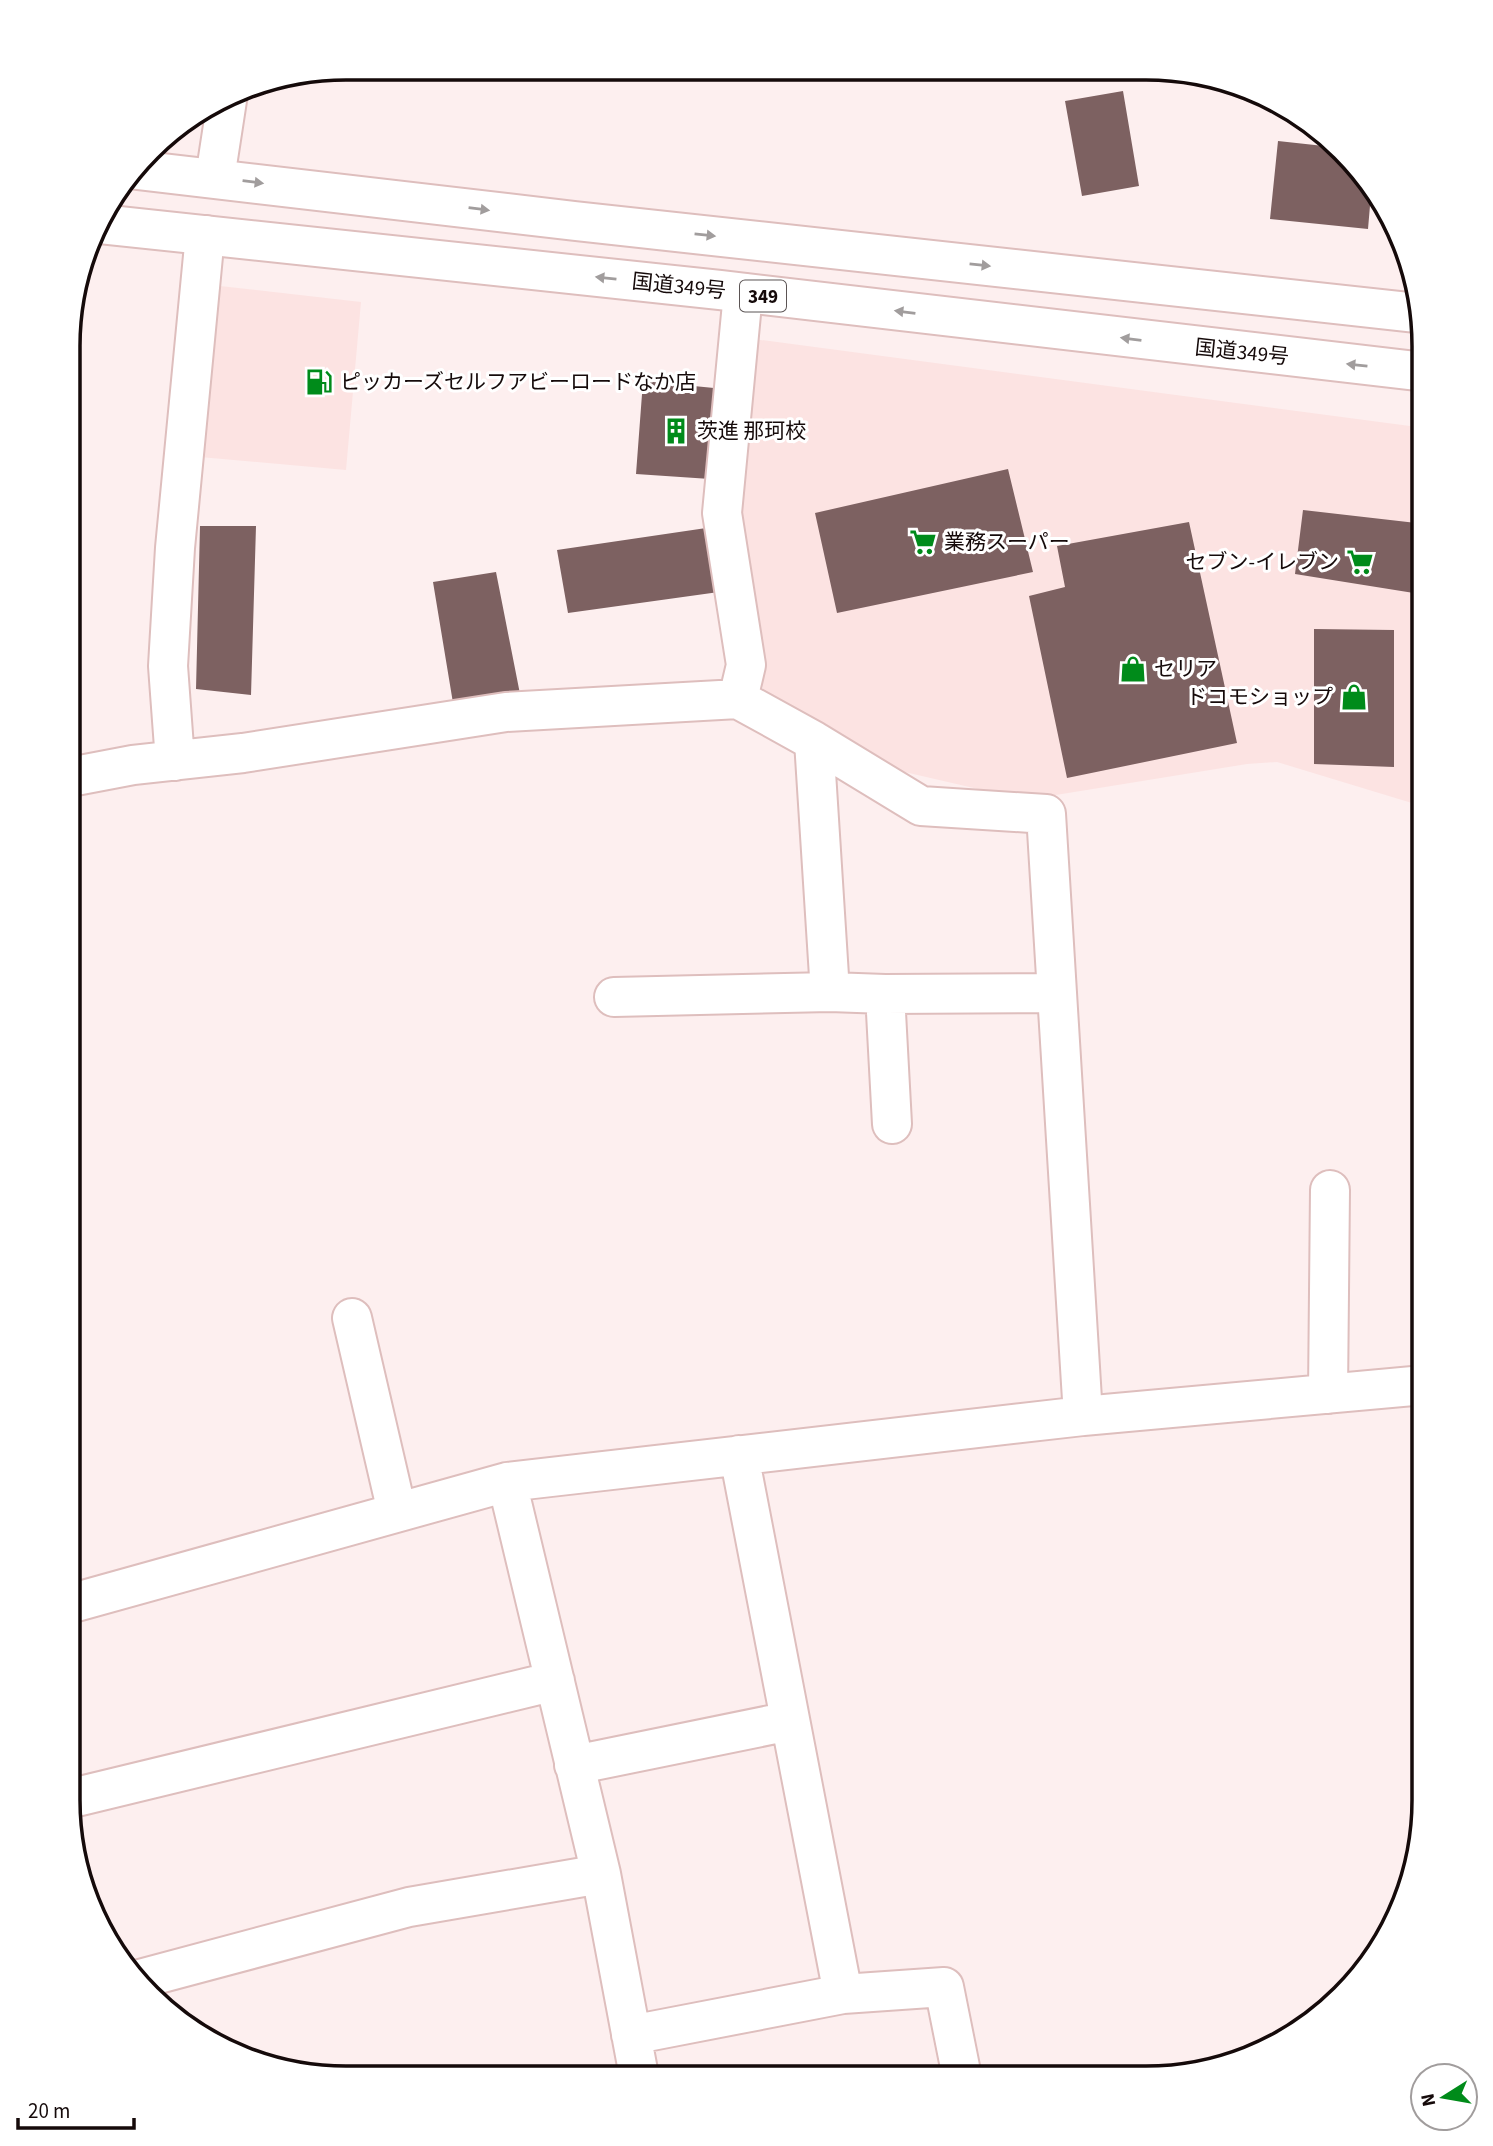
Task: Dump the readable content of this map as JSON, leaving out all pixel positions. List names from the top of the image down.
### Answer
{
  "streets": {
    "main road": ["国道349号", "349"]
  },
  "places": {
    "fuel station": ["ピッカーズセルフアビーロードなか店"],
    "building": ["茨進 那珂校"],
    "supermarket": ["業務スーパー", "セブン-イレブン"],
    "shop": ["セリア", "ドコモショップ"]
  },
  "scale_bar": "20 m",
  "north": "left"
}
